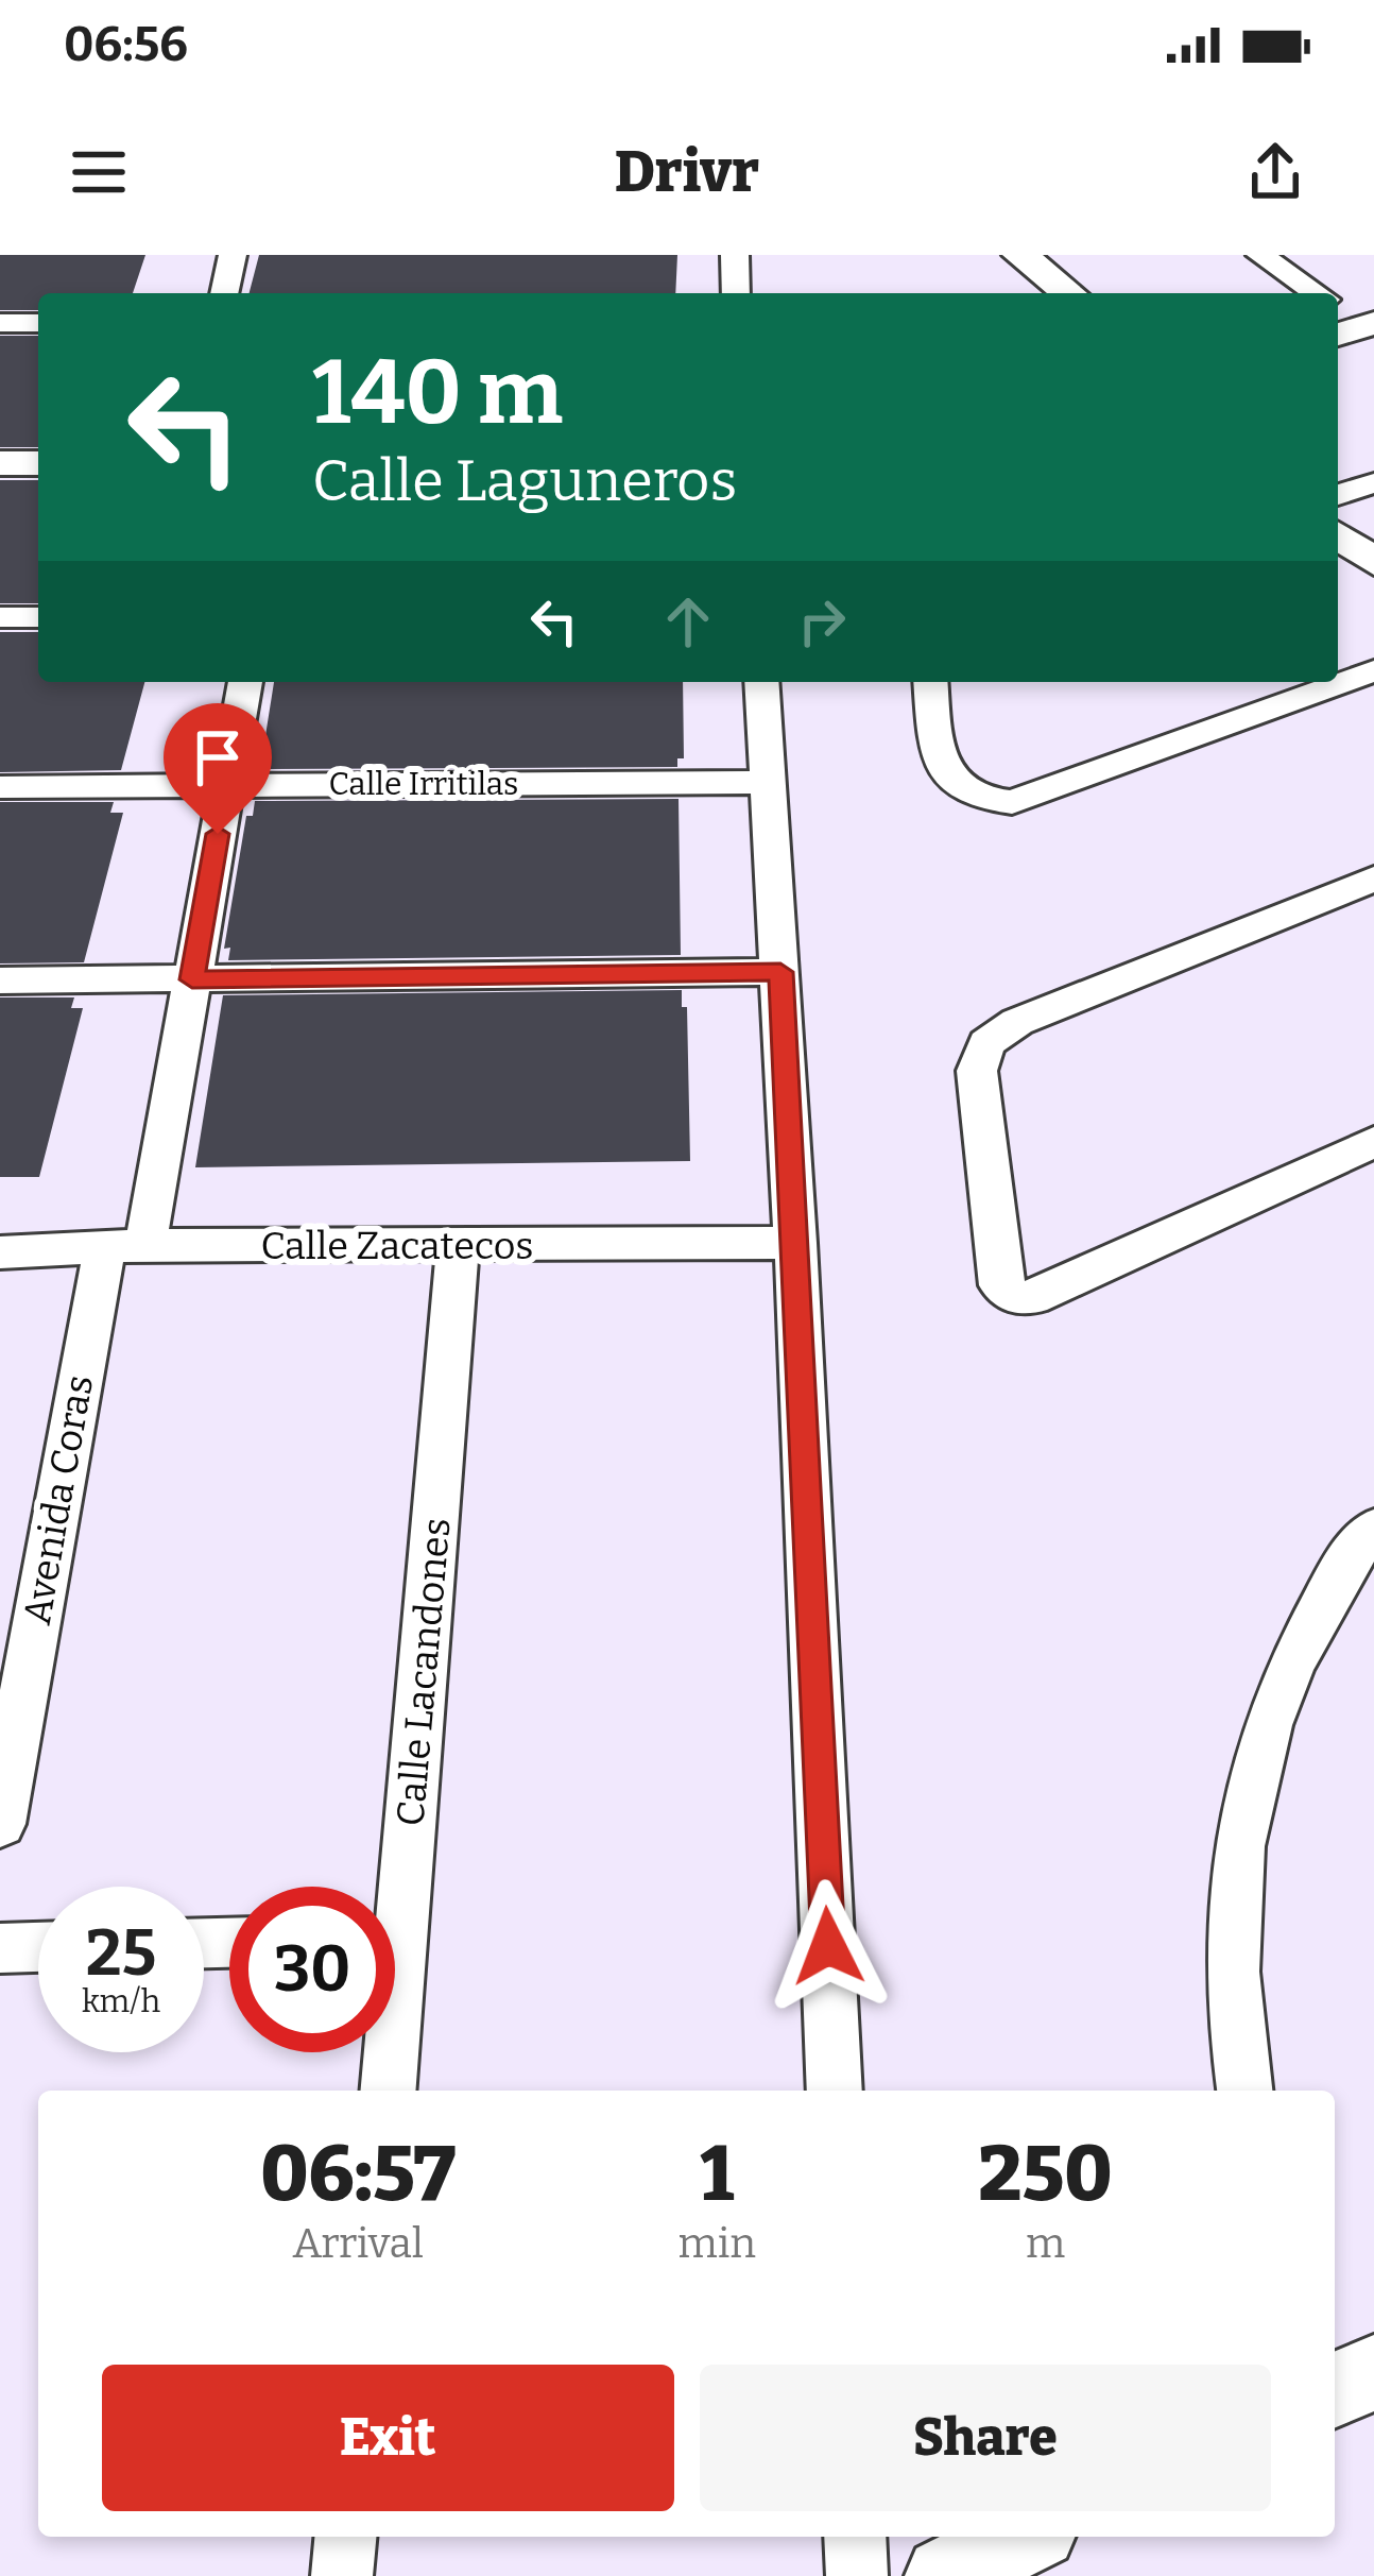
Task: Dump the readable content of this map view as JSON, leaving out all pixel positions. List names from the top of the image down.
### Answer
{
  "streets": {
    "street": [
      "Calle Irritilas",
      "Calle Zacatecos",
      "Avenida Coras",
      "Calle Lacandones"
    ]
  },
  "crossings": [
    ["Calle Irritilas", "Avenida Coras"],
    ["Calle Zacatecos", "Avenida Coras"],
    ["Calle Zacatecos", "Calle Lacandones"]
  ],
  "page": {
    "status": "06:56",
    "header": "Drivr",
    "turn": ["140 m", "Calle Laguneros"],
    "speed": "25 km/h",
    "limit": "30",
    "eta": [
      "06:57",
      "Arrival",
      "1",
      "min",
      "250",
      "m"
    ],
    "buttons": ["Exit", "Share"]
  }
}
